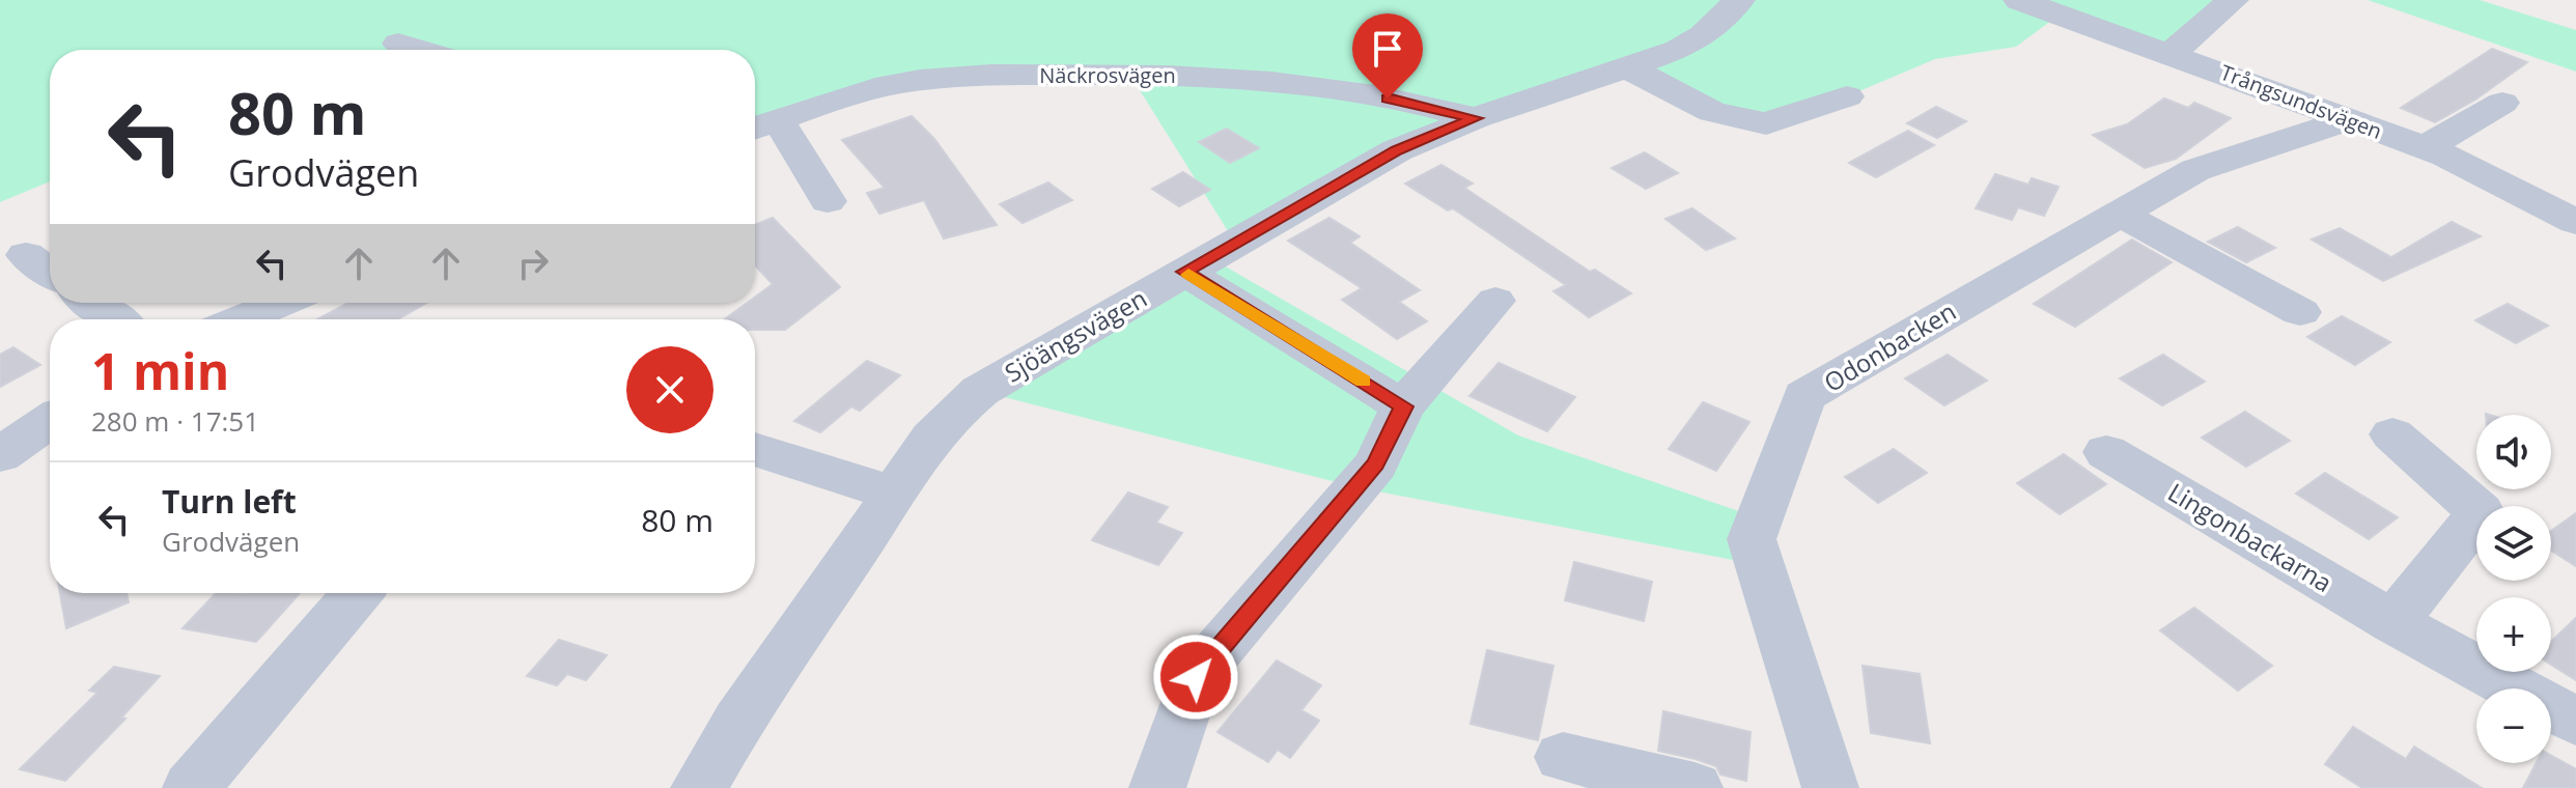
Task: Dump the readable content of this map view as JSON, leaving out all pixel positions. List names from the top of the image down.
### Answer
{
  "streets": {
    "street": [
      "Näckrosvägen",
      "Trångsundsvägen",
      "Sjöängsvägen",
      "Odonbacken",
      "Lingonbackarna"
    ]
  },
  "crossings": [
    ["Näckrosvägen", "Sjöängsvägen"],
    ["Trångsundsvägen", "Odonbacken"]
  ],
  "page": {
    "turn": ["80 m", "Grodvägen"],
    "heading": ["1 min", "280 m · 17:51"],
    "map_buttons": ["+", "−"],
    "list": [
      {
        "name": "Turn left",
        "note": "Grodvägen",
        "value": "80 m"
      }
    ]
  }
}
